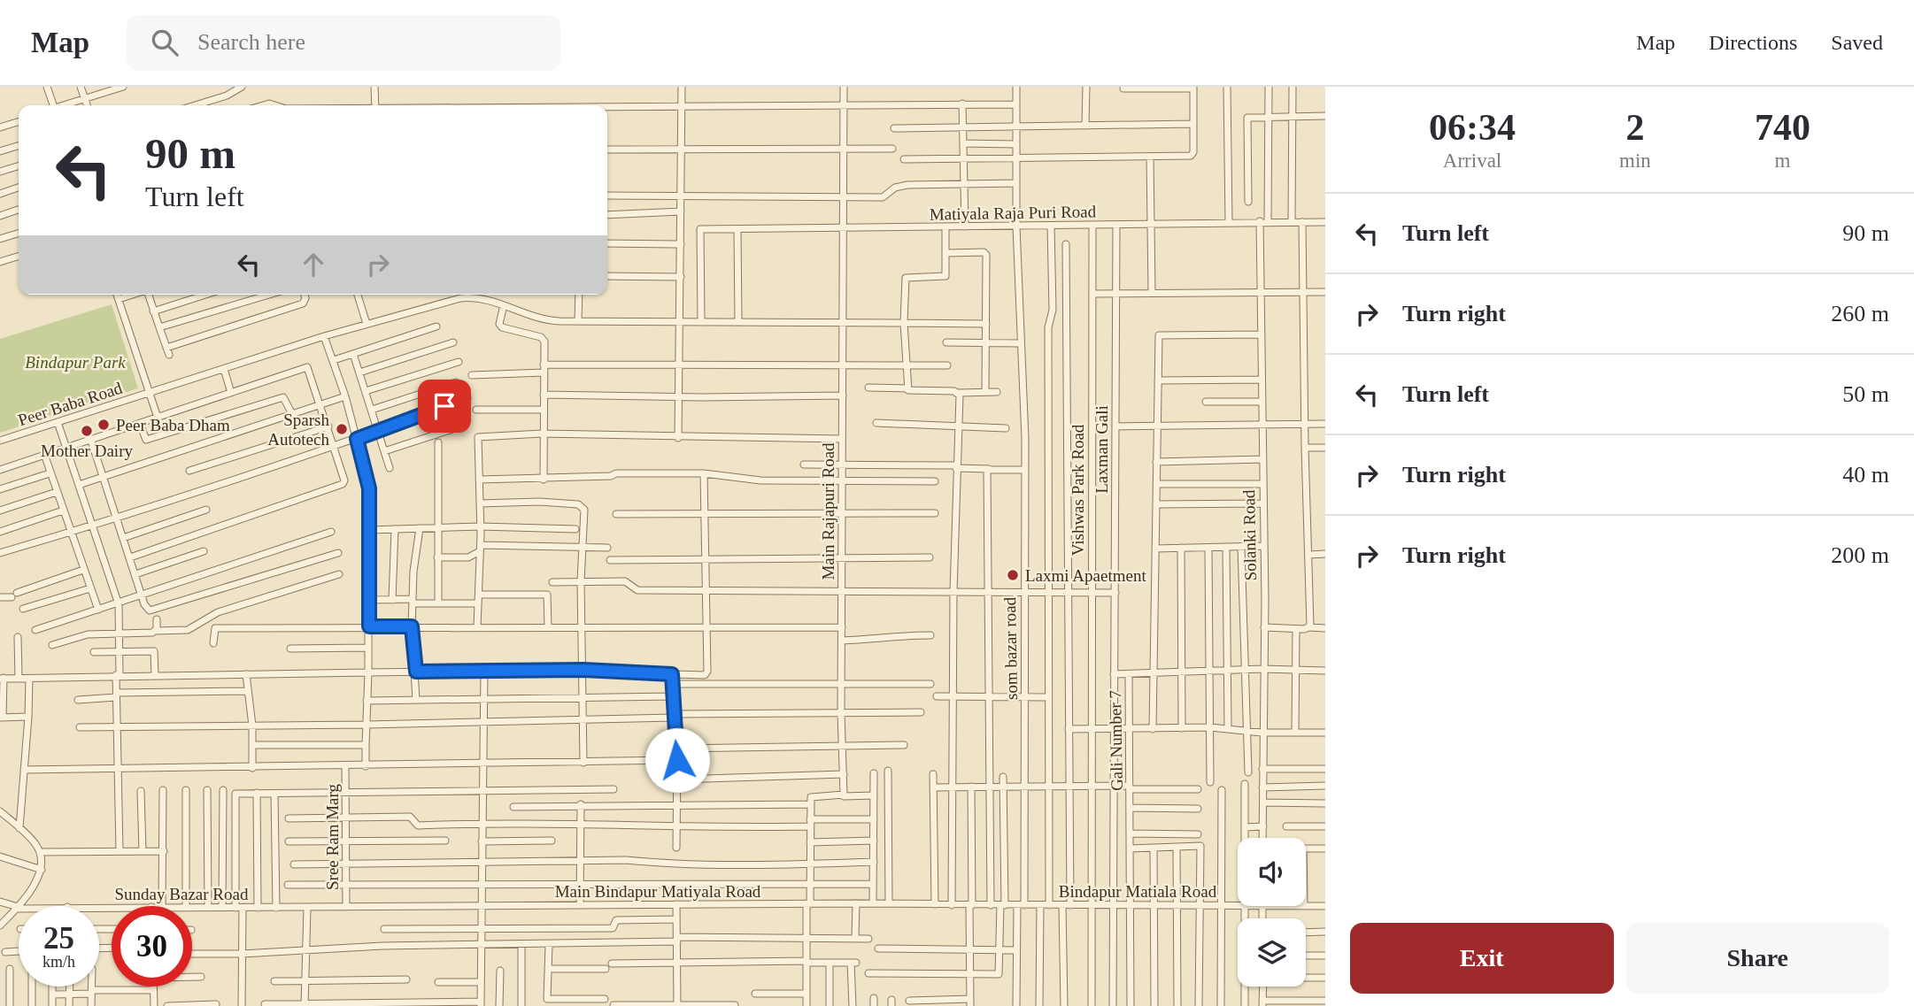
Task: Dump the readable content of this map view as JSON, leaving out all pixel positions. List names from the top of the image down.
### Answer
{
  "streets": {
    "street": [
      "Matiyala Raja Puri Road",
      "Peer Baba Road",
      "Laxman Gali",
      "Vishwas Park Road",
      "Main Rajapuri Road",
      "Solanki Road",
      "som bazar road",
      "Gali Number 7",
      "Sree Ram Marg",
      "Main Bindapur Matiyala Road",
      "Bindapur Matiala Road",
      "Sunday Bazar Road"
    ]
  },
  "crossings": [
    ["Matiyala Raja Puri Road", "Laxman Gali"],
    ["Matiyala Raja Puri Road", "Vishwas Park Road"],
    ["Matiyala Raja Puri Road", "Main Rajapuri Road"],
    ["Matiyala Raja Puri Road", "Solanki Road"],
    ["Matiyala Raja Puri Road", "som bazar road"],
    ["Laxman Gali", "Bindapur Matiala Road"],
    ["Vishwas Park Road", "Bindapur Matiala Road"],
    ["Solanki Road", "Gali Number 7"],
    ["som bazar road", "Bindapur Matiala Road"],
    ["Gali Number 7", "Bindapur Matiala Road"],
    ["Sree Ram Marg", "Main Bindapur Matiyala Road"],
    ["Sree Ram Marg", "Sunday Bazar Road"],
    ["Main Bindapur Matiyala Road", "Sunday Bazar Road"]
  ],
  "parks": ["Bindapur Park"],
  "places": [
    "Peer Baba Dham",
    "Sparsh Autotech",
    "Mother Dairy",
    "Laxmi Apaetment"
  ],
  "page": {
    "header": "Map",
    "search": "Search here",
    "nav": ["Map", "Directions", "Saved"],
    "eta": [
      "06:34",
      "Arrival",
      "2",
      "min",
      "740",
      "m"
    ],
    "turn": ["90 m", "Turn left"],
    "list": [
      {
        "name": "Turn left",
        "value": "90 m"
      },
      {
        "name": "Turn right",
        "value": "260 m"
      },
      {
        "name": "Turn left",
        "value": "50 m"
      },
      {
        "name": "Turn right",
        "value": "40 m"
      },
      {
        "name": "Turn right",
        "value": "200 m"
      }
    ],
    "speed": "25 km/h",
    "limit": "30",
    "buttons": ["Exit", "Share"]
  }
}
